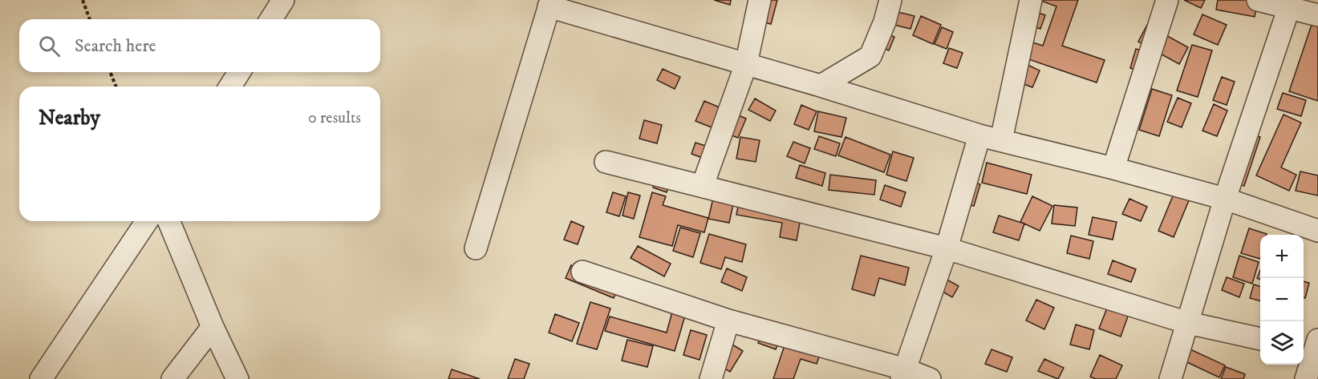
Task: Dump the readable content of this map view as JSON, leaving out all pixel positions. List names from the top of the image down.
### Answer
{
  "page": {
    "search": "Search here",
    "heading": ["Nearby", "0 results"],
    "map_buttons": ["+", "−"]
  }
}
